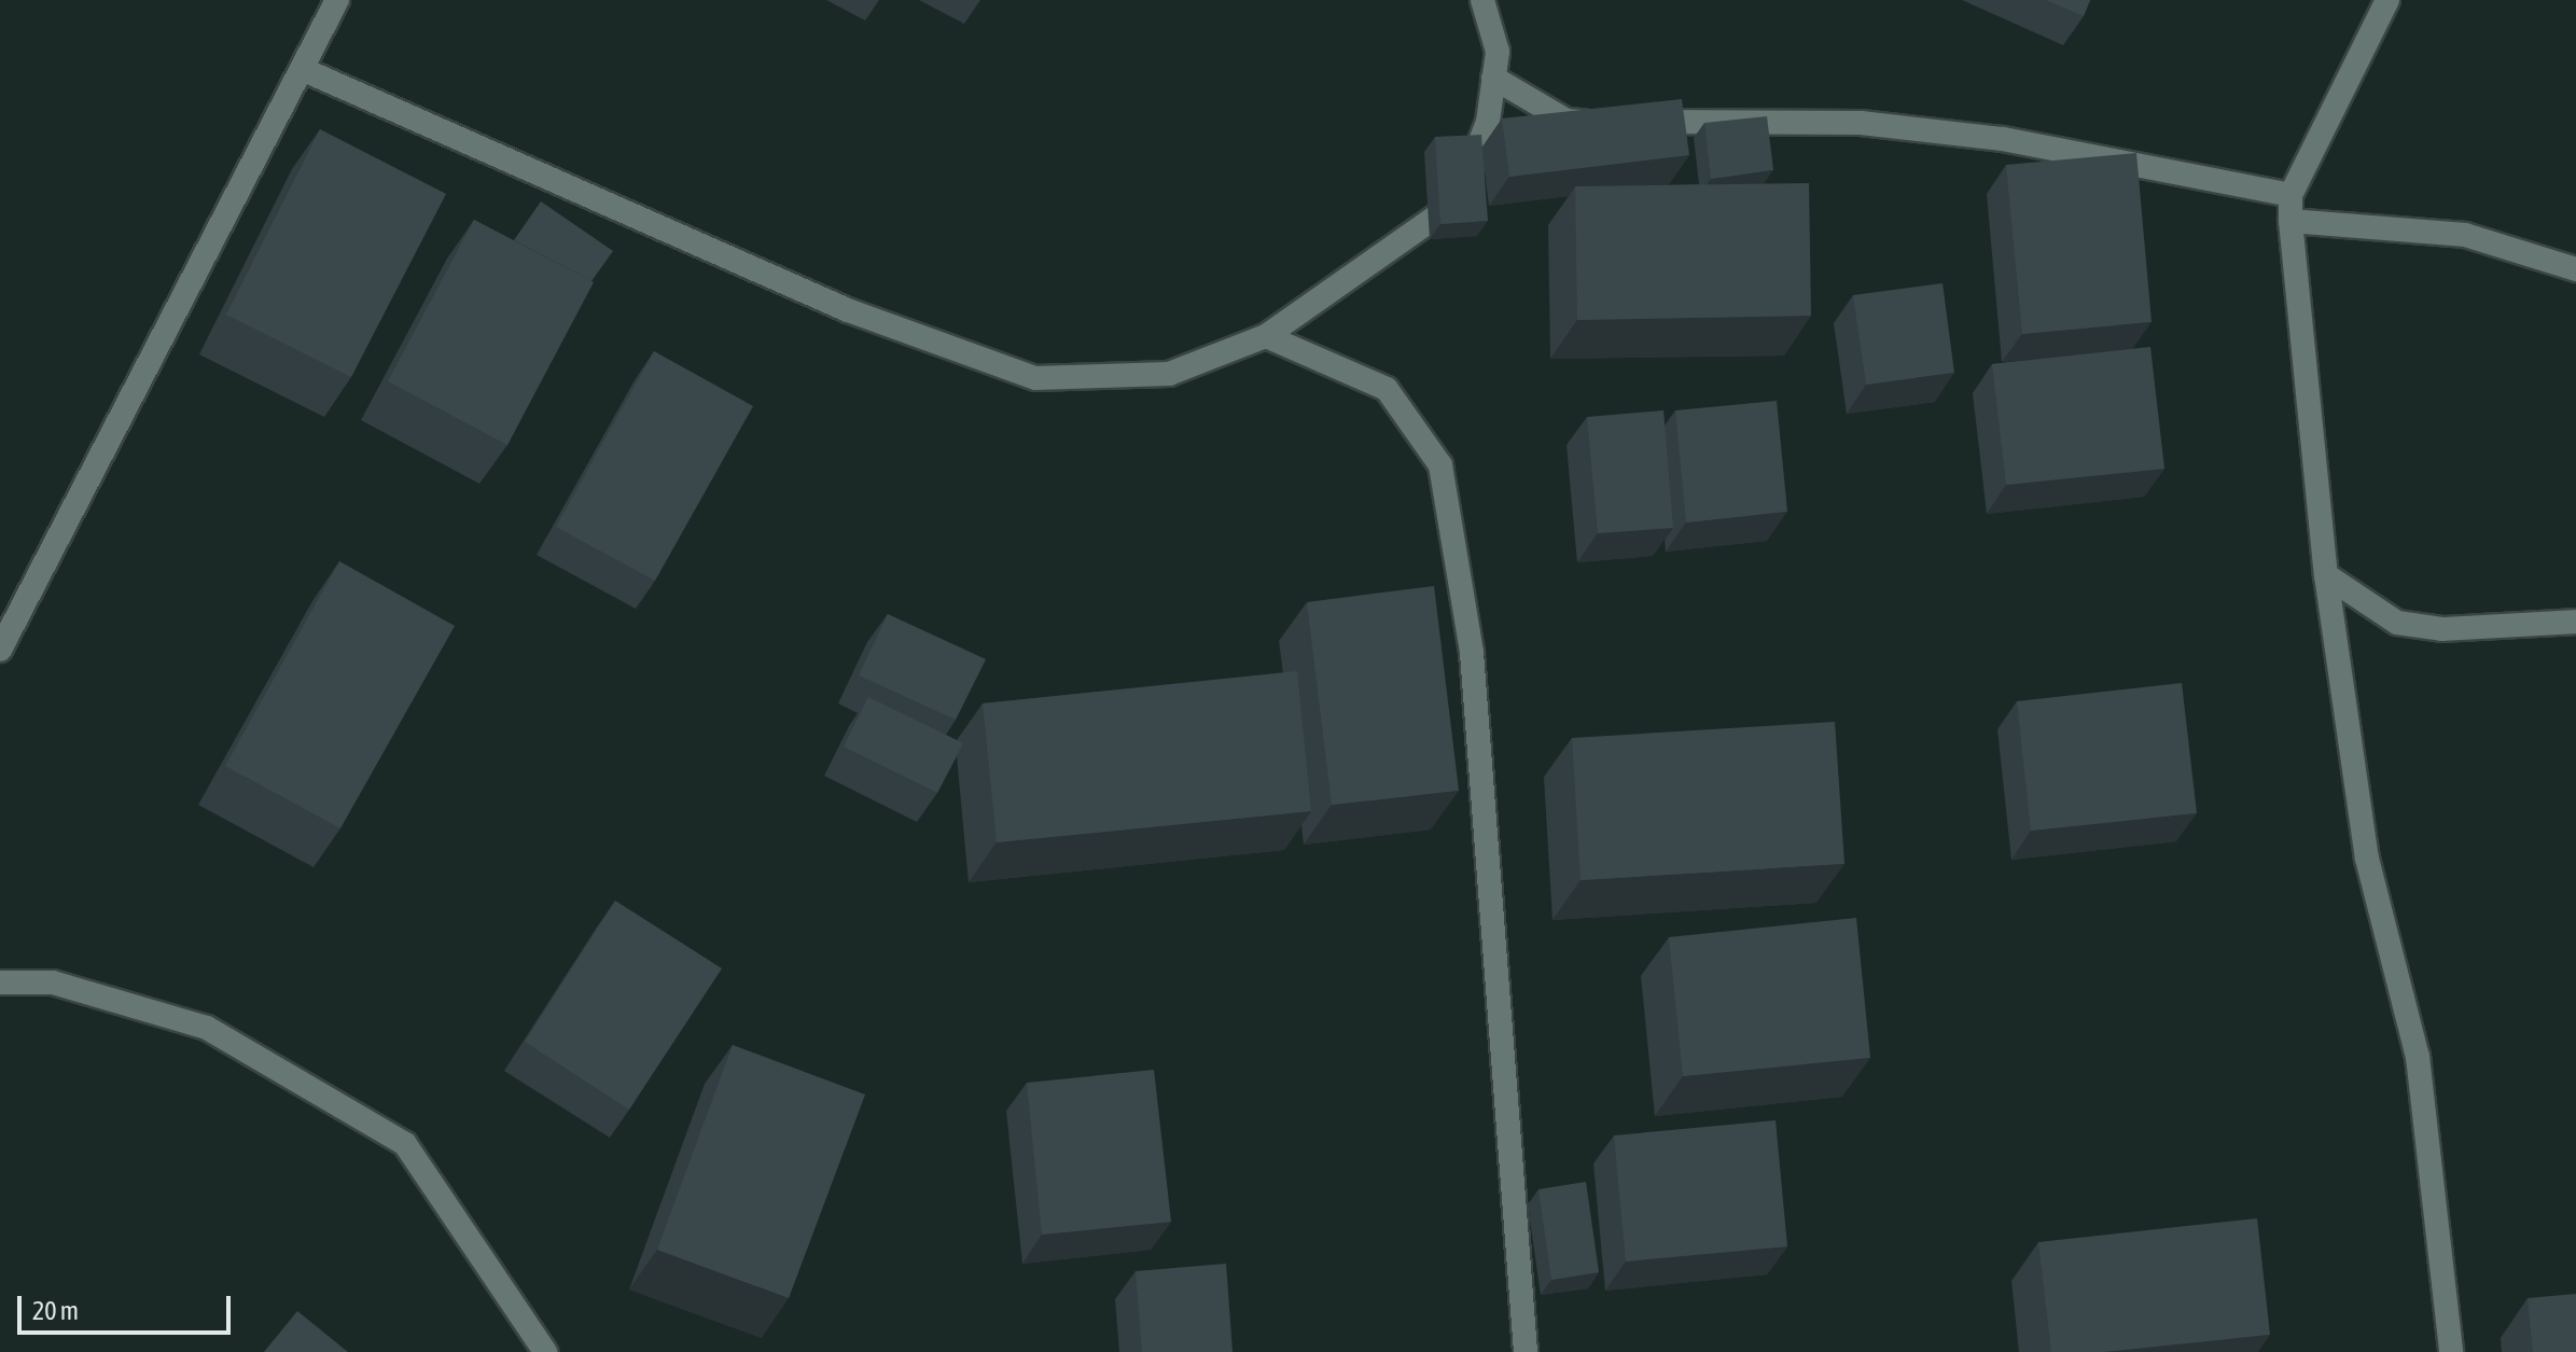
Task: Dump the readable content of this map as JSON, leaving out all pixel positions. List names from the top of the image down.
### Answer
{
  "scale_bar": "20 m"
}
